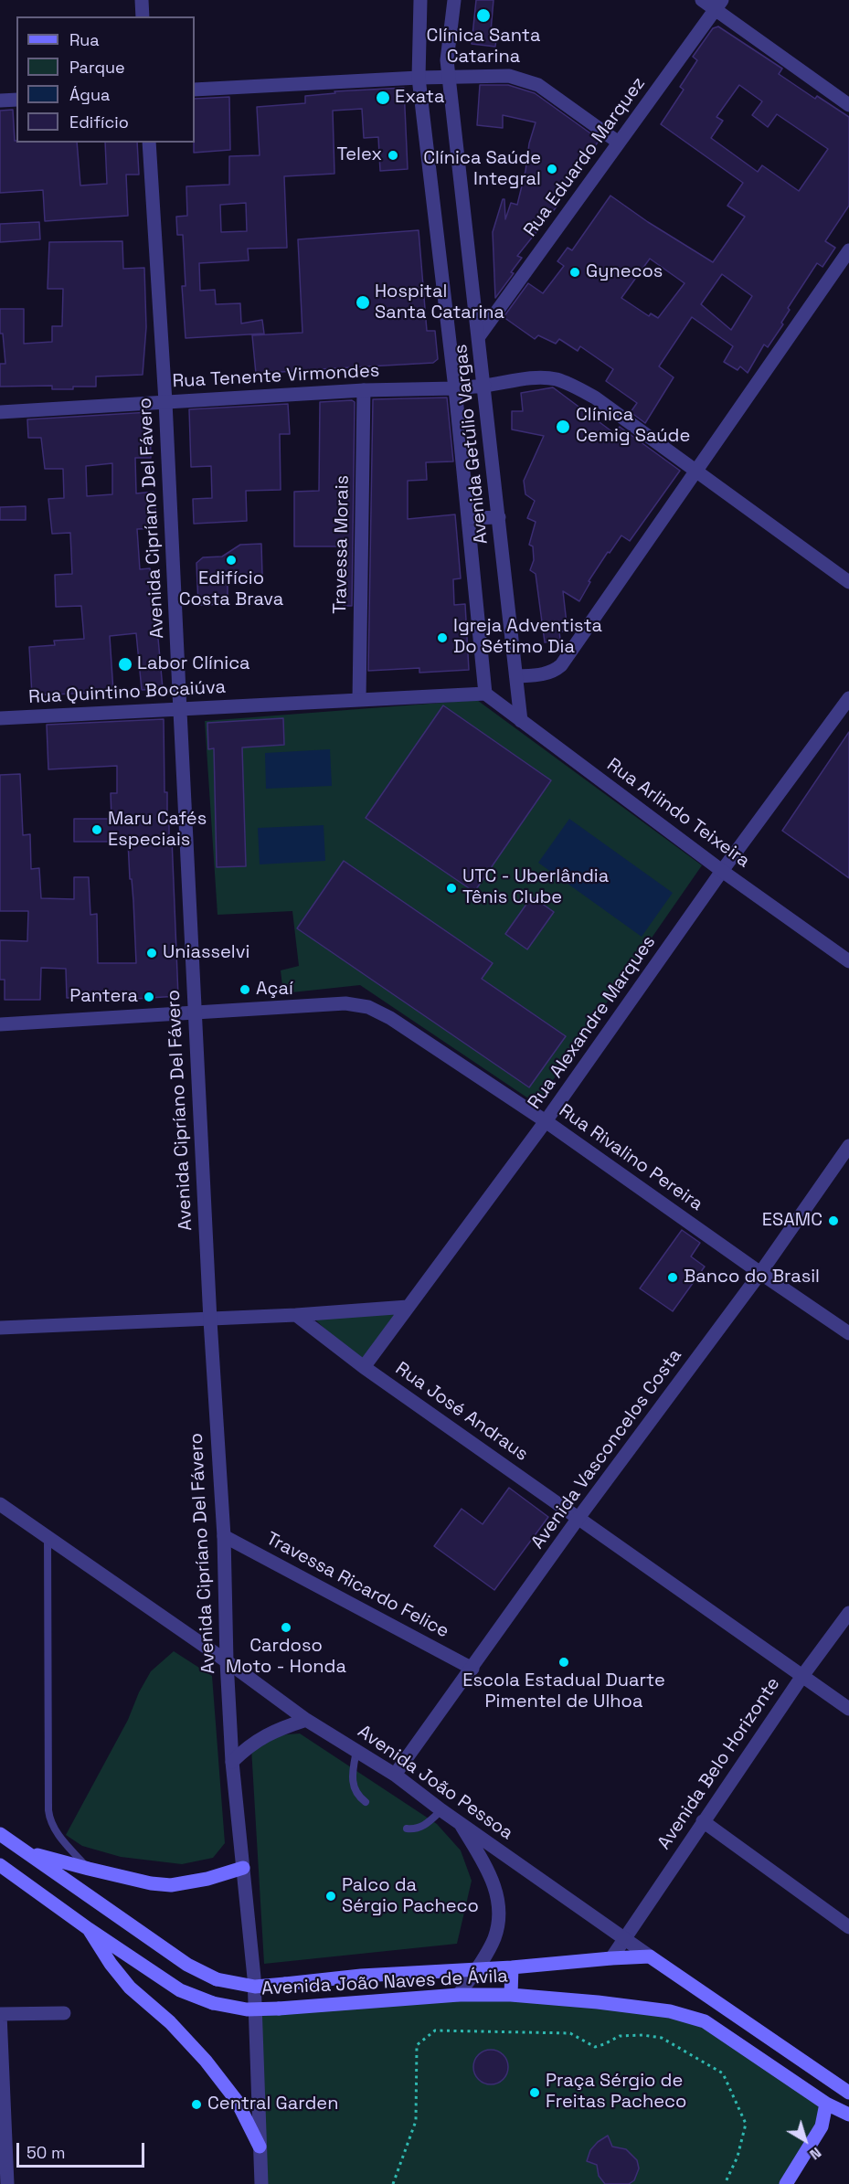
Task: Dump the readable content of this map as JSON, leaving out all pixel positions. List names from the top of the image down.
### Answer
{
  "streets": {
    "main road": ["Avenida João Pessoa", "Avenida João Naves de Ávila"],
    "street": [
      "Rua Eduardo Marquez",
      "Rua Tenente Virmondes",
      "Avenida Getúlio Vargas",
      "Avenida Cipríano Del Fávero",
      "Travessa Morais",
      "Rua Quintino Bocaiúva",
      "Rua Arlindo Teixeira",
      "Rua Alexandre Marques",
      "Rua Rivalino Pereira",
      "Rua José Andraus",
      "Avenida Vasconcelos Costa",
      "Travessa Ricardo Felice",
      "Avenida Belo Horizonte"
    ]
  },
  "crossings": [
    ["Rua Eduardo Marquez", "Avenida Getúlio Vargas"],
    ["Rua Tenente Virmondes", "Avenida Getúlio Vargas"],
    ["Rua Tenente Virmondes", "Avenida Cipríano Del Fávero"],
    ["Rua Tenente Virmondes", "Travessa Morais"],
    ["Avenida Getúlio Vargas", "Rua Quintino Bocaiúva"],
    ["Avenida Getúlio Vargas", "Rua Arlindo Teixeira"],
    ["Avenida Cipríano Del Fávero", "Rua Quintino Bocaiúva"],
    ["Avenida Cipríano Del Fávero", "Rua Rivalino Pereira"],
    ["Avenida Cipríano Del Fávero", "Travessa Ricardo Felice"],
    ["Avenida Cipríano Del Fávero", "Avenida João Pessoa"],
    ["Travessa Morais", "Rua Quintino Bocaiúva"],
    ["Rua Quintino Bocaiúva", "Rua Arlindo Teixeira"],
    ["Rua Arlindo Teixeira", "Rua Alexandre Marques"],
    ["Rua Alexandre Marques", "Rua Rivalino Pereira"],
    ["Rua Alexandre Marques", "Rua José Andraus"],
    ["Rua Rivalino Pereira", "Avenida Vasconcelos Costa"],
    ["Rua José Andraus", "Avenida Vasconcelos Costa"],
    ["Rua José Andraus", "Avenida Belo Horizonte"],
    ["Avenida Vasconcelos Costa", "Travessa Ricardo Felice"],
    ["Avenida Vasconcelos Costa", "Avenida João Pessoa"],
    ["Avenida Belo Horizonte", "Avenida João Pessoa"],
    ["Avenida Belo Horizonte", "Avenida João Naves de Ávila"],
    ["Avenida João Pessoa", "Avenida João Naves de Ávila"]
  ],
  "places": [
    "Clínica Santa Catarina",
    "Exata",
    "Telex",
    "Clínica Saúde Integral",
    "Gynecos",
    "Hospital Santa Catarina",
    "Clínica Cemig Saúde",
    "Edifício Costa Brava",
    "Igreja Adventista Do Sétimo Dia",
    "Labor Clínica",
    "Maru Cafés Especiais",
    "UTC - Uberlândia Tênis Clube",
    "Uniasselvi",
    "Açaí",
    "Pantera",
    "ESAMC",
    "Banco do Brasil",
    "Cardoso Moto - Honda",
    "Escola Estadual Duarte Pimentel de Ulhoa",
    "Palco da Sérgio Pacheco",
    "Praça Sérgio de Freitas Pacheco",
    "Central Garden"
  ],
  "legend": [
    "Rua",
    "Parque",
    "Água",
    "Edifício"
  ],
  "scale_bar": "50 m",
  "north": "bottom right"
}
